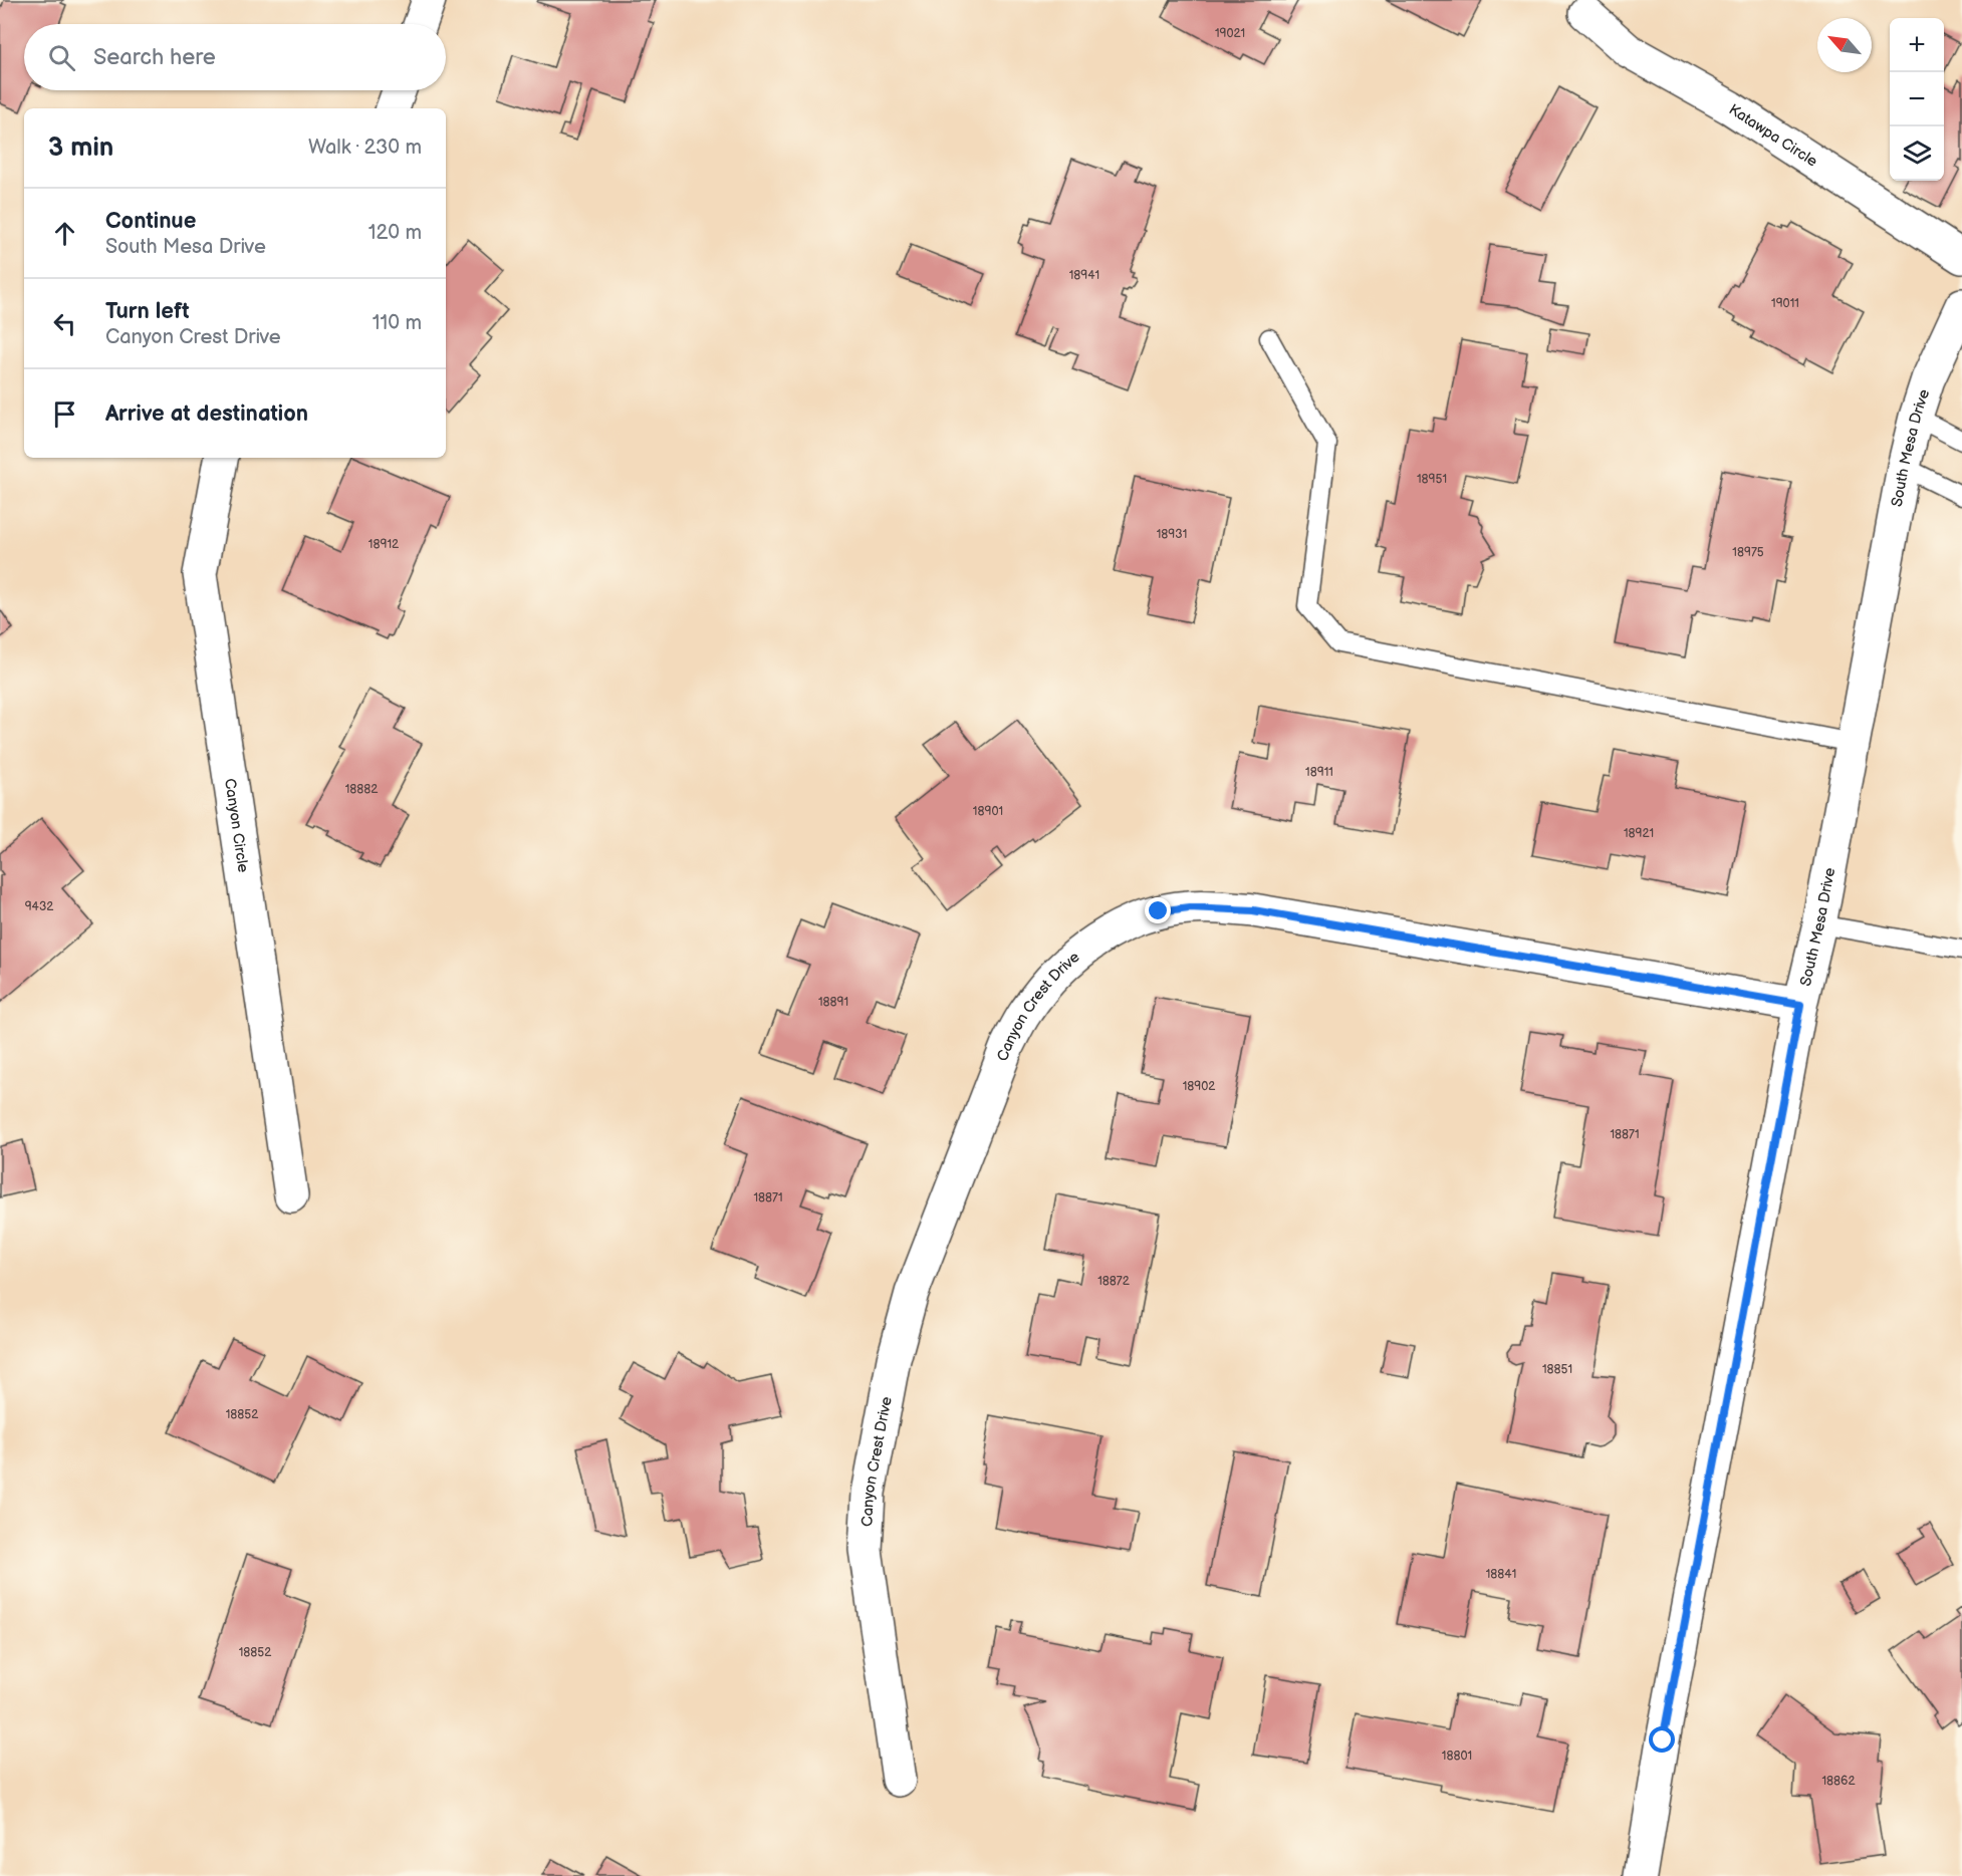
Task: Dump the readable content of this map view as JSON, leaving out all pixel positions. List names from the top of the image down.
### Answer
{
  "streets": {
    "street": [
      "Katawpa Circle",
      "South Mesa Drive",
      "Canyon Circle",
      "Canyon Crest Drive"
    ]
  },
  "crossings": [
    ["South Mesa Drive", "Canyon Crest Drive"]
  ],
  "house_numbers": [
    "19021",
    "18941",
    "19011",
    "18951",
    "18931",
    "18912",
    "18975",
    "18911",
    "18882",
    "18901",
    "18921",
    "9432",
    "18891",
    "18902",
    "18871",
    "18871",
    "18872",
    "18851",
    "18852",
    "18841",
    "18852",
    "18801",
    "18862"
  ],
  "north": "top left",
  "page": {
    "map_buttons": ["+", "−"],
    "search": "Search here",
    "heading": ["3 min", "Walk · 230 m"],
    "list": [
      ["Continue", "South Mesa Drive", "120 m"],
      ["Turn left", "Canyon Crest Drive", "110 m"],
      "Arrive at destination"
    ]
  }
}
